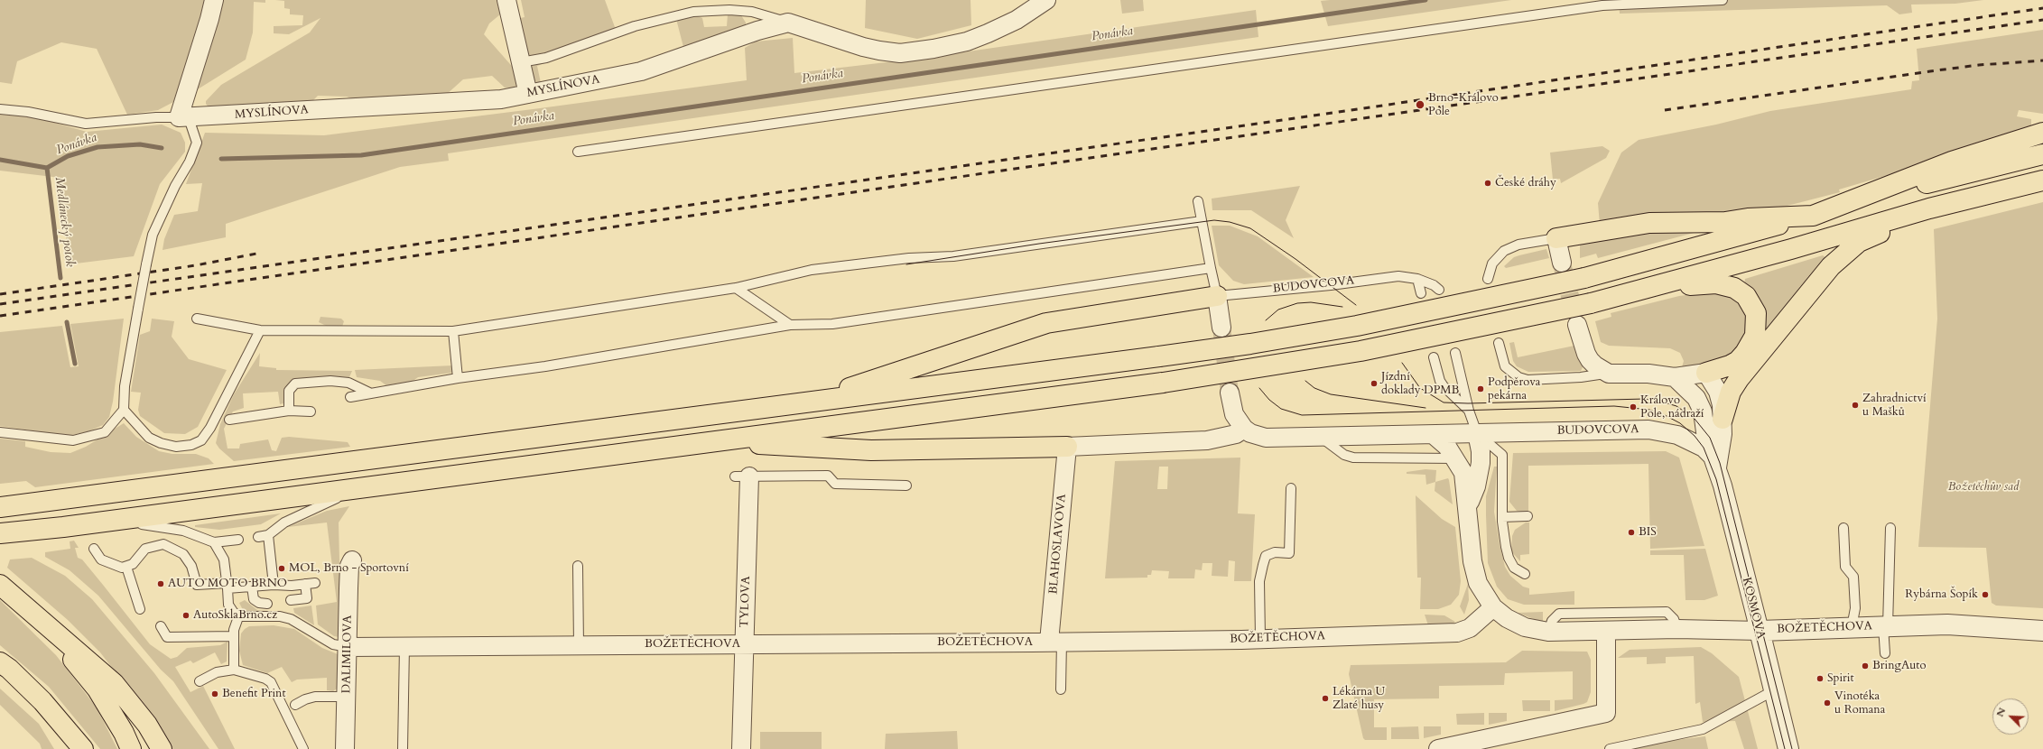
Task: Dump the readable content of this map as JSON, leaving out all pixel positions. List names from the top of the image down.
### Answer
{
  "streets": {
    "street": [
      "MYSLÍNOVA",
      "BUDOVCOVA",
      "BLAHOSLAVOVA",
      "TYLOVA",
      "KOSMOVA",
      "BOŽETĚCHOVA",
      "DALIMILOVA"
    ]
  },
  "crossings": [
    ["BUDOVCOVA", "KOSMOVA"],
    ["BLAHOSLAVOVA", "BOŽETĚCHOVA"],
    ["TYLOVA", "BOŽETĚCHOVA"],
    ["KOSMOVA", "BOŽETĚCHOVA"],
    ["BOŽETĚCHOVA", "DALIMILOVA"]
  ],
  "water": ["Ponávka", "Medlánecký potok"],
  "parks": ["Božetěchův sad"],
  "places": [
    "Brno-Královo Pole",
    "České dráhy",
    "Jízdní doklady DPMB",
    "Podpěrova pekárna",
    "Zahradnictví u Mašků",
    "Královo Pole, nádraží",
    "BIS",
    "MOL, Brno - Sportovní",
    "AUTO MOTO BRNO",
    "Rybárna Šopík",
    "AutoSklaBrno.cz",
    "BringAuto",
    "Spirit",
    "Benefit Print",
    "Lékárna U Zlaté husy",
    "Vinotéka u Romana"
  ],
  "north": "top left"
}
